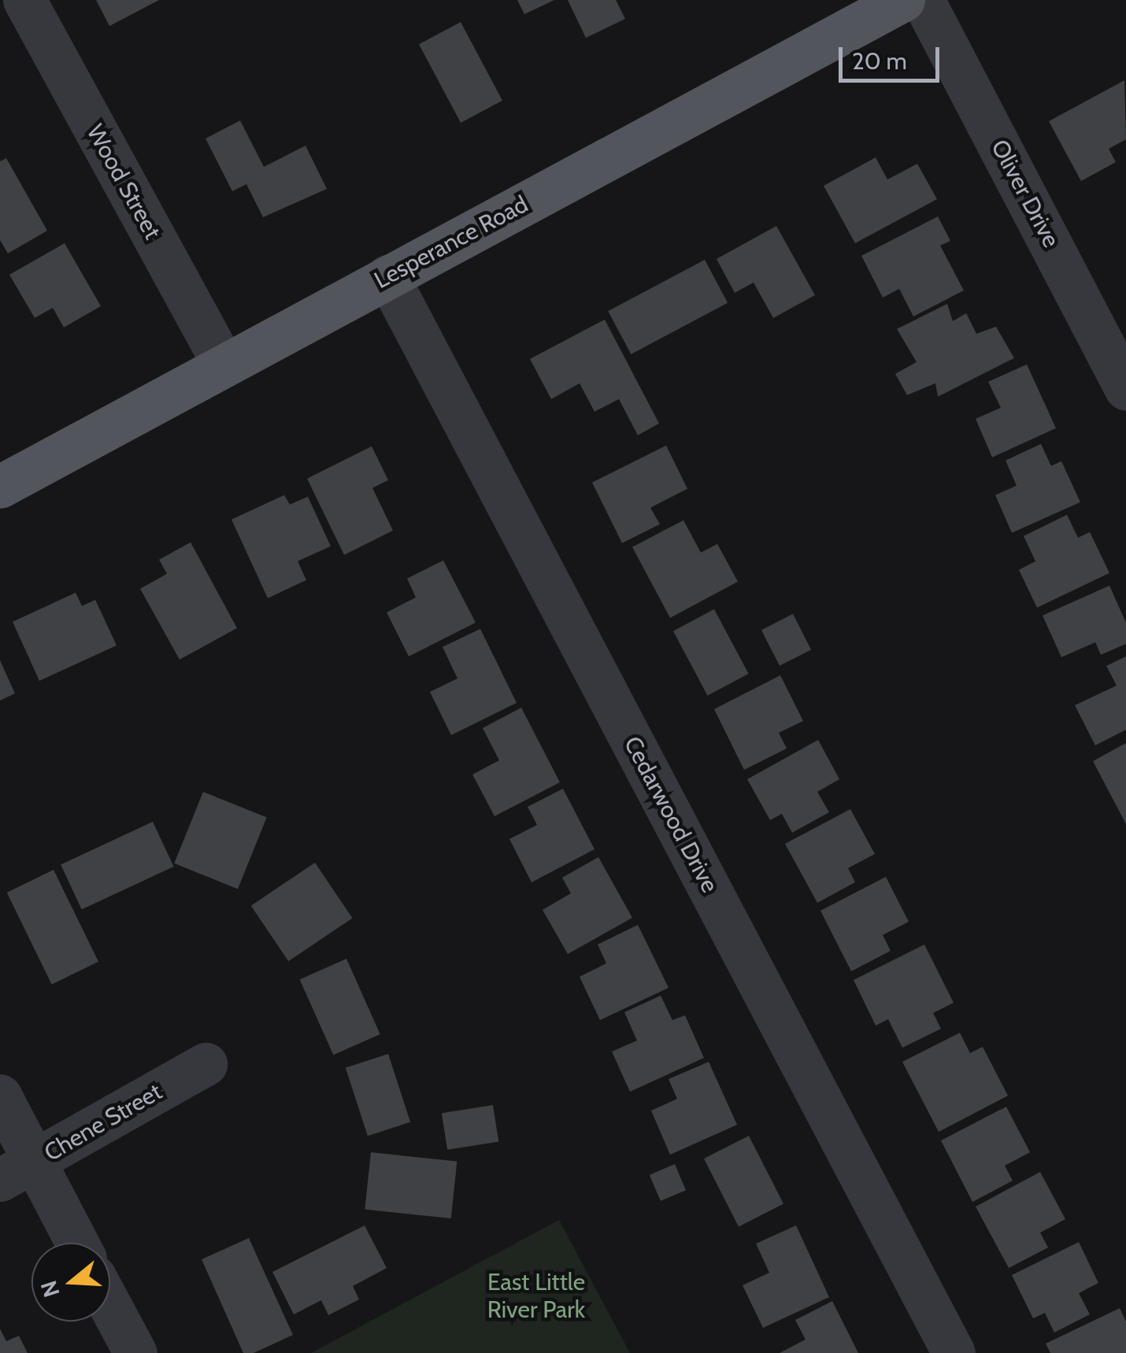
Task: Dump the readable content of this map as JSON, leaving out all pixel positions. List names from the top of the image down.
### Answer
{
  "streets": {
    "main road": ["Lesperance Road"],
    "street": [
      "Wood Street",
      "Oliver Drive",
      "Cedarwood Drive",
      "Chene Street"
    ]
  },
  "crossings": [
    ["Wood Street", "Lesperance Road"],
    ["Lesperance Road", "Cedarwood Drive"]
  ],
  "parks": ["East Little River Park"],
  "scale_bar": "20 m",
  "north": "left"
}
